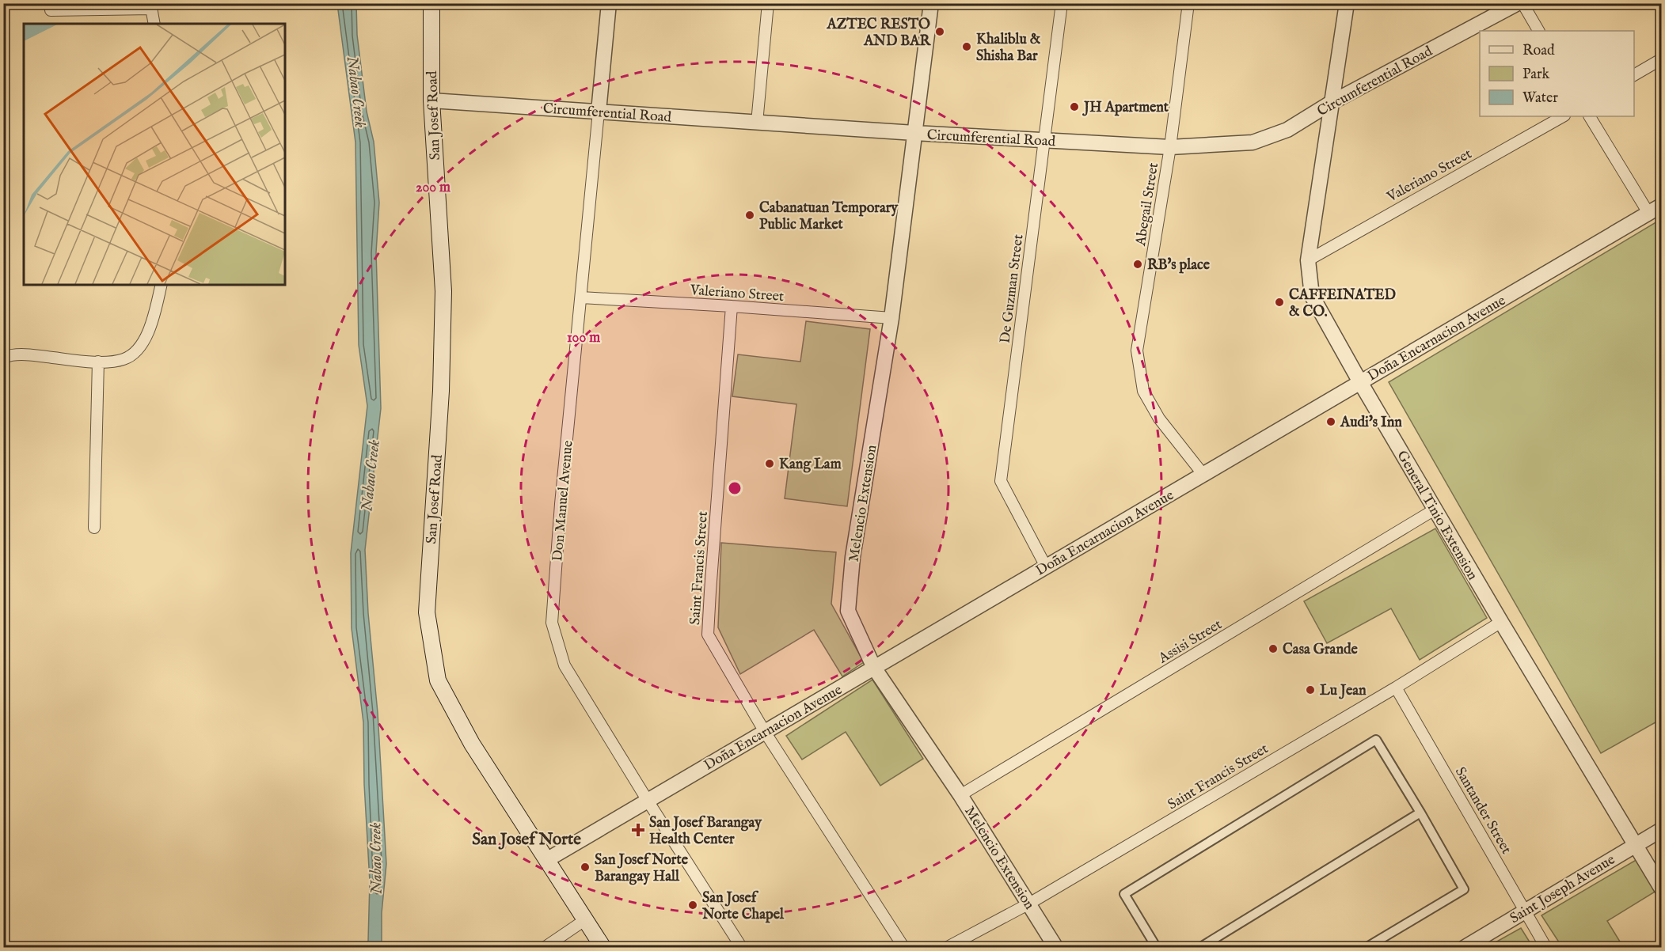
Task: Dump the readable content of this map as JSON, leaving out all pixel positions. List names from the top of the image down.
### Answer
{
  "streets": {
    "main road": ["San Josef Road"],
    "street": [
      "Circumferential Road",
      "Valeriano Street",
      "Abegail Street",
      "De Guzman Street",
      "Doña Encarnacion Avenue",
      "Don Manuel Avenue",
      "Melencio Extension",
      "General Tinio Extension",
      "Saint Francis Street",
      "Assisi Street",
      "Santander Street",
      "Saint Joseph Avenue"
    ]
  },
  "crossings": [
    ["Circumferential Road", "San Josef Road"],
    ["Circumferential Road", "Abegail Street"],
    ["Circumferential Road", "De Guzman Street"],
    ["Circumferential Road", "Don Manuel Avenue"],
    ["Circumferential Road", "Melencio Extension"],
    ["Circumferential Road", "General Tinio Extension"],
    ["San Josef Road", "Doña Encarnacion Avenue"],
    ["Valeriano Street", "Don Manuel Avenue"],
    ["Valeriano Street", "Melencio Extension"],
    ["Valeriano Street", "General Tinio Extension"],
    ["Valeriano Street", "Saint Francis Street"],
    ["Abegail Street", "Doña Encarnacion Avenue"],
    ["De Guzman Street", "Doña Encarnacion Avenue"],
    ["Doña Encarnacion Avenue", "Don Manuel Avenue"],
    ["Doña Encarnacion Avenue", "Melencio Extension"],
    ["Doña Encarnacion Avenue", "General Tinio Extension"],
    ["Doña Encarnacion Avenue", "Saint Francis Street"],
    ["Melencio Extension", "Saint Francis Street"],
    ["Melencio Extension", "Assisi Street"],
    ["General Tinio Extension", "Saint Francis Street"],
    ["General Tinio Extension", "Assisi Street"],
    ["General Tinio Extension", "Saint Joseph Avenue"],
    ["Saint Francis Street", "Santander Street"],
    ["Santander Street", "Saint Joseph Avenue"]
  ],
  "districts": ["San Josef Norte"],
  "water": ["Nabao Creek"],
  "places": {
    "other": [
      "AZTEC RESTO AND BAR",
      "Khaliblu & Shisha Bar",
      "JH Apartment",
      "Cabanatuan Temporary Public Market",
      "RB's place",
      "CAFFEINATED & CO.",
      "Audi's Inn",
      "Kang Lam",
      "Casa Grande",
      "Lu Jean",
      "San Josef Norte Barangay Hall",
      "San Josef Norte Chapel"
    ],
    "health": ["San Josef Barangay Health Center"]
  },
  "legend": ["Road", "Park", "Water"],
  "rings": ["200 m", "100 m"]
}
